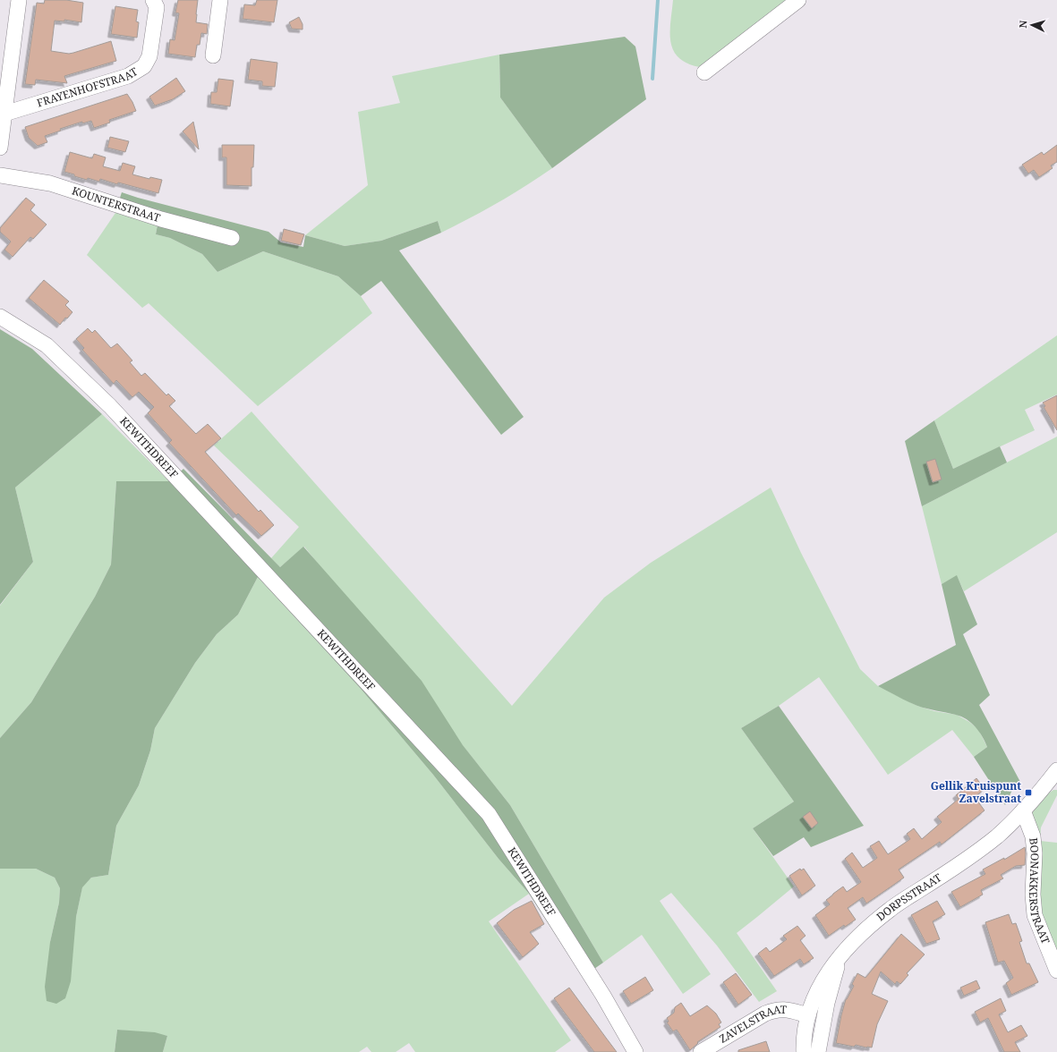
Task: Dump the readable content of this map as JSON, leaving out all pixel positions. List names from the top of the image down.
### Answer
{
  "streets": {
    "street": [
      "FRAYENHOFSTRAAT",
      "KOUNTERSTRAAT",
      "KEWITHDREEF",
      "BOONAKKERSTRAAT",
      "DORPSSTRAAT",
      "ZAVELSTRAAT"
    ]
  },
  "crossings": [
    ["BOONAKKERSTRAAT", "DORPSSTRAAT"],
    ["DORPSSTRAAT", "ZAVELSTRAAT"]
  ],
  "places": {
    "transit": ["Gellik Kruispunt Zavelstraat"]
  },
  "north": "left"
}
